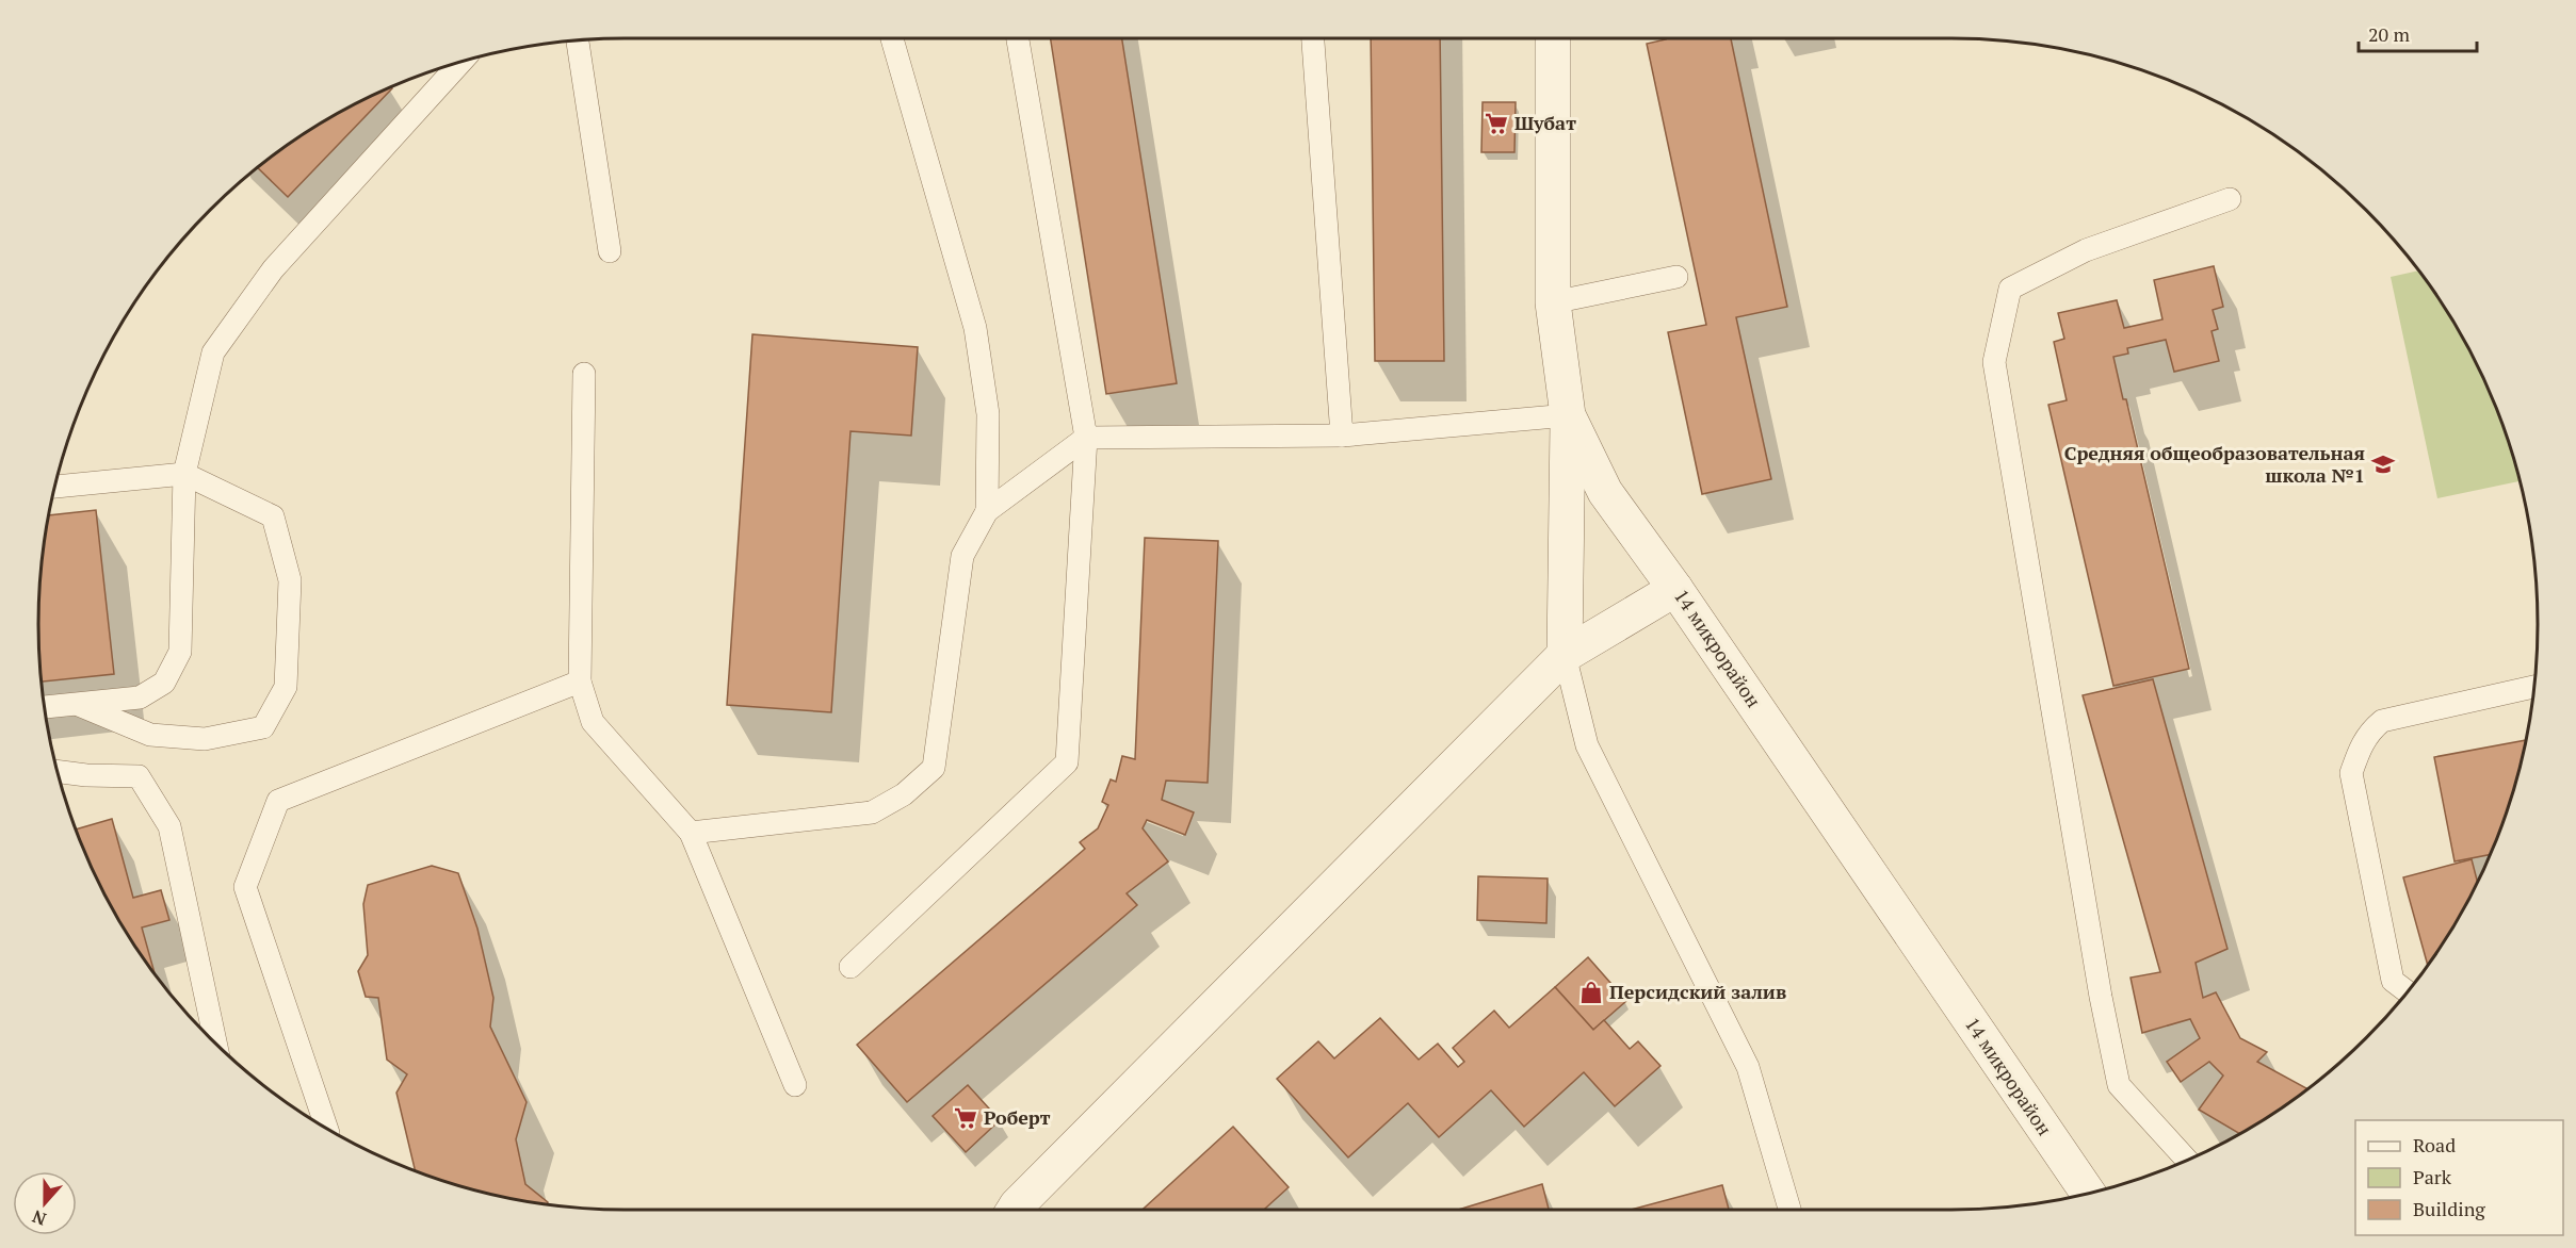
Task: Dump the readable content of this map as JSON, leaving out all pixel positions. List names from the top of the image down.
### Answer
{
  "streets": {
    "street": ["14 микрорайон"]
  },
  "places": {
    "supermarket": ["Шубат", "Роберт"],
    "school or university": ["Средняя общеобразовательная школа №1"],
    "shop": ["Персидский залив"]
  },
  "legend": ["Road", "Park", "Building"],
  "scale_bar": "20 m",
  "north": "bottom"
}
